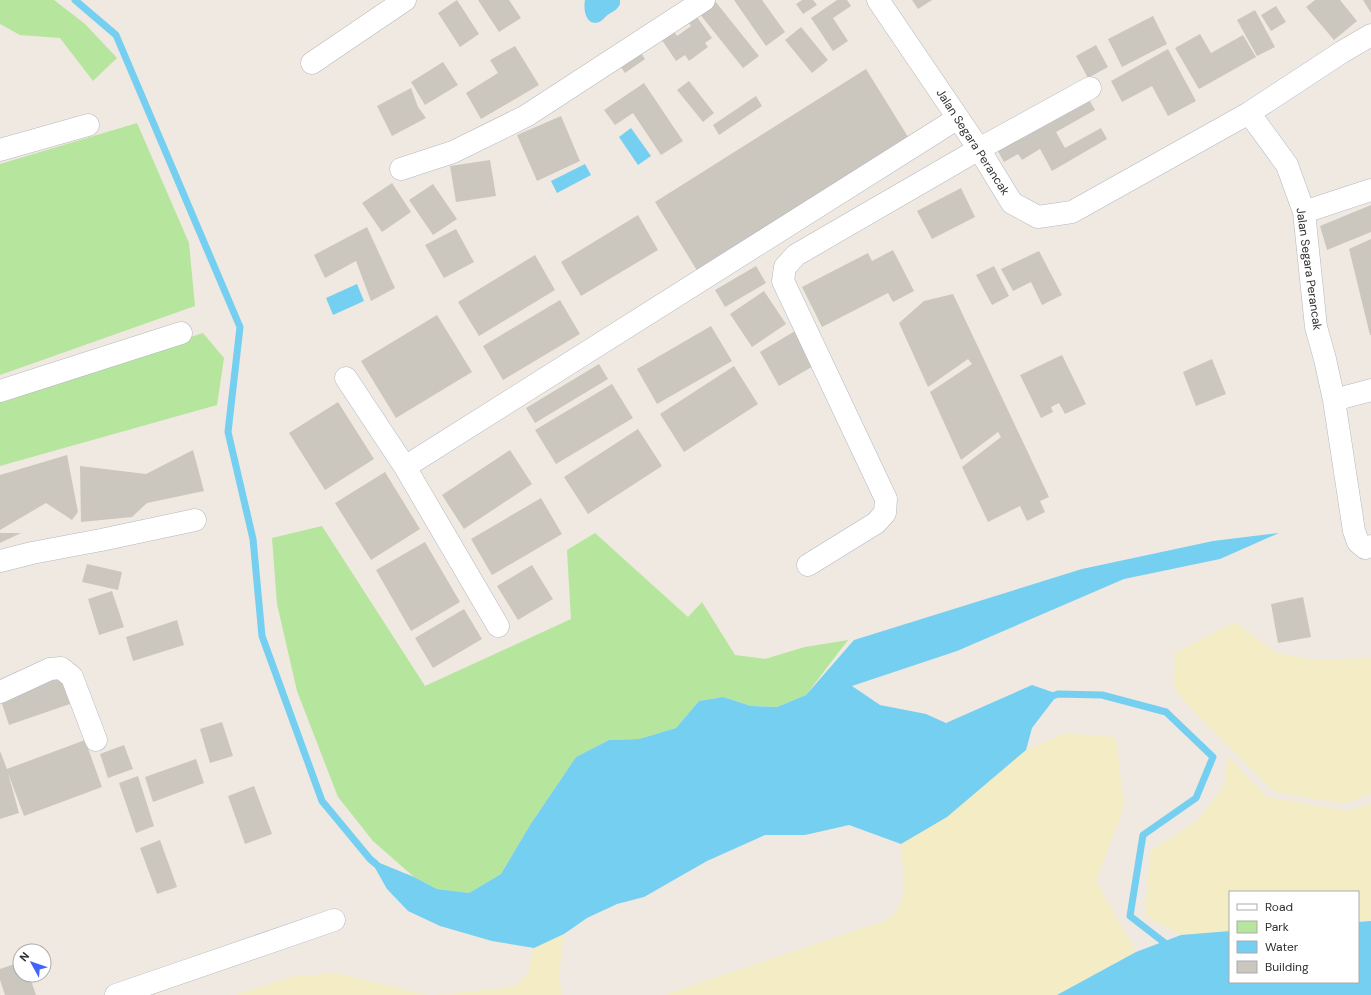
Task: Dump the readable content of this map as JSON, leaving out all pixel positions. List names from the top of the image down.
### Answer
{
  "streets": {
    "street": ["Jalan Segara Perancak"]
  },
  "legend": [
    "Road",
    "Park",
    "Water",
    "Building"
  ],
  "north": "top left"
}
